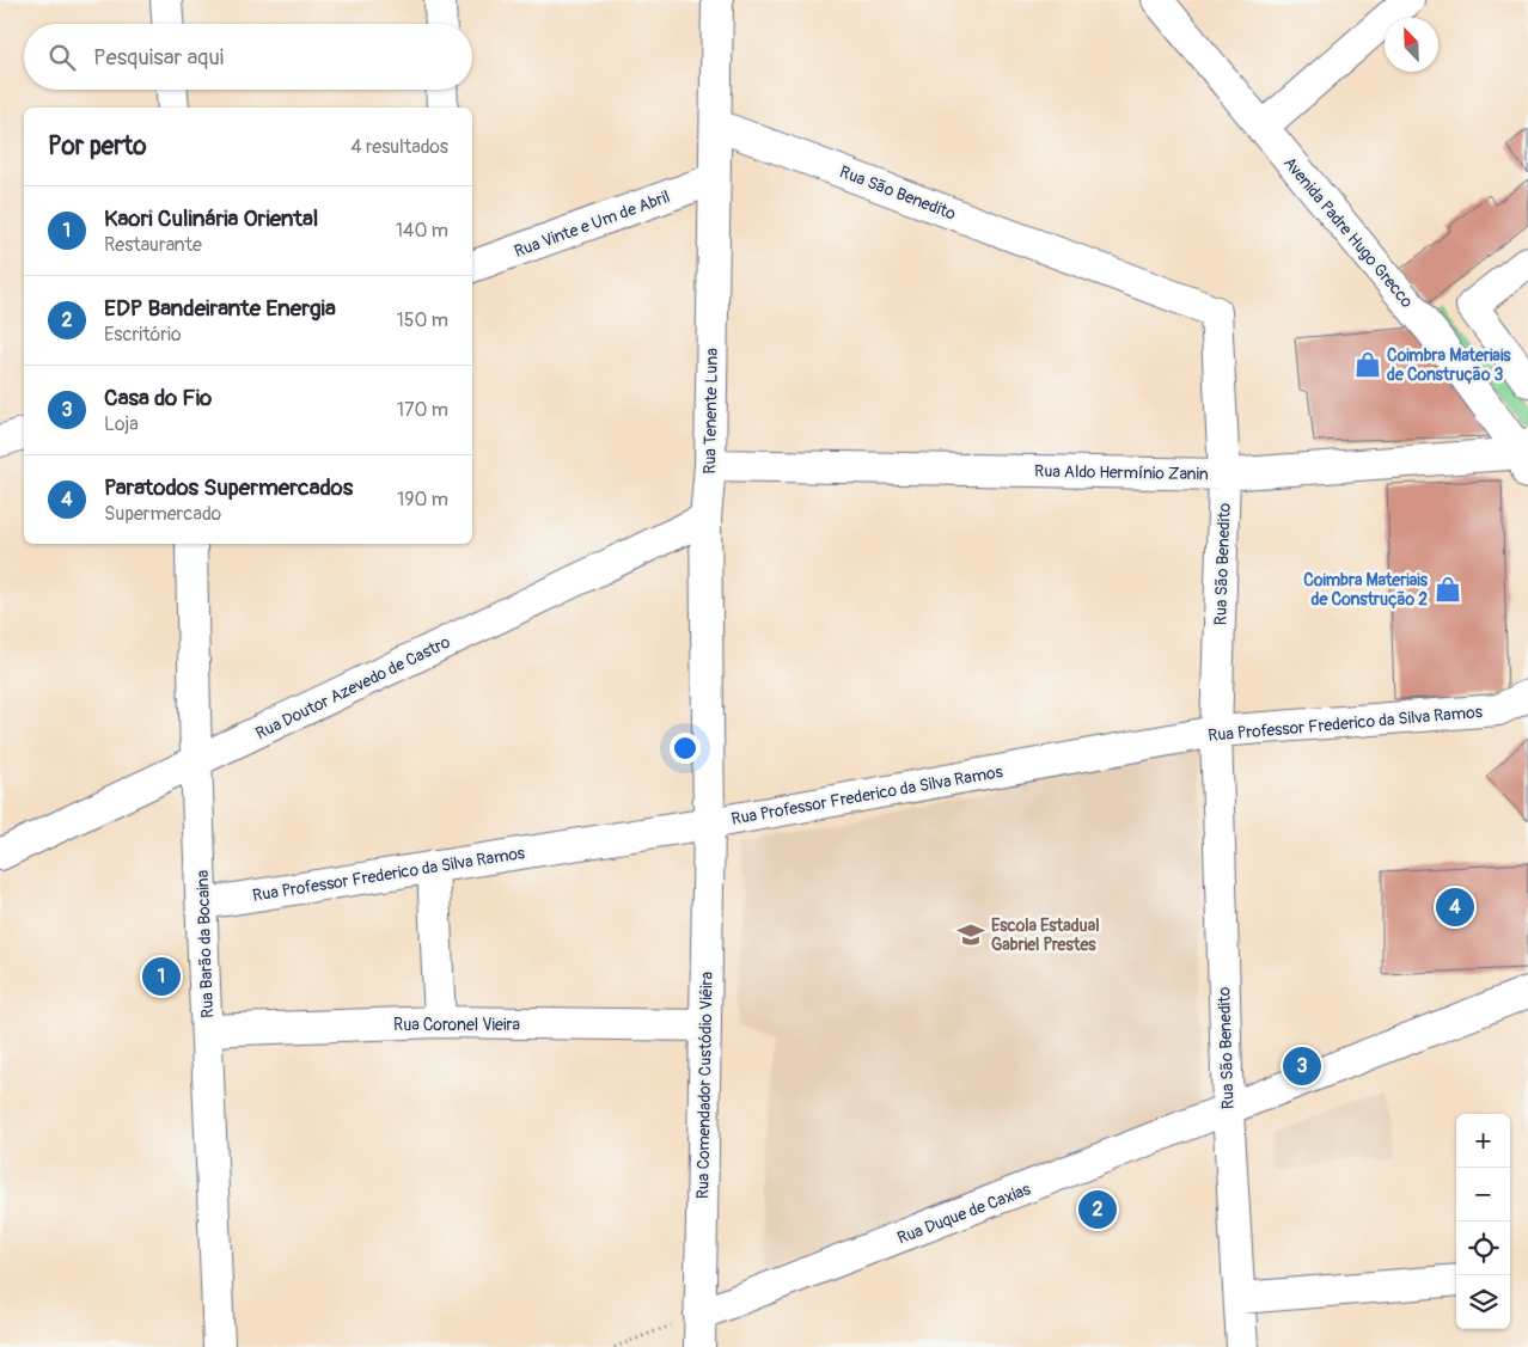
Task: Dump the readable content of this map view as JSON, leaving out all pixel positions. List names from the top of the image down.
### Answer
{
  "streets": {
    "street": [
      "Rua São Benedito",
      "Rua Vinte e Um de Abril",
      "Avenida Padre Hugo Grecco",
      "Rua Tenente Luna",
      "Rua Aldo Hermínio Zanin",
      "Rua Doutor Azevedo de Castro",
      "Rua Professor Frederico da Silva Ramos",
      "Rua Barão da Bocaina",
      "Rua Coronel Vieira",
      "Rua Comendador Custódio Viêira",
      "Rua Duque de Caxias"
    ]
  },
  "crossings": [
    ["Rua São Benedito", "Rua Tenente Luna"],
    ["Rua São Benedito", "Rua Aldo Hermínio Zanin"],
    ["Rua São Benedito", "Rua Professor Frederico da Silva Ramos"],
    ["Rua São Benedito", "Rua Duque de Caxias"],
    ["Rua Vinte e Um de Abril", "Rua Tenente Luna"],
    ["Avenida Padre Hugo Grecco", "Rua Aldo Hermínio Zanin"],
    ["Rua Tenente Luna", "Rua Aldo Hermínio Zanin"],
    ["Rua Tenente Luna", "Rua Doutor Azevedo de Castro"],
    ["Rua Tenente Luna", "Rua Professor Frederico da Silva Ramos"],
    ["Rua Tenente Luna", "Rua Comendador Custódio Viêira"],
    ["Rua Doutor Azevedo de Castro", "Rua Barão da Bocaina"],
    ["Rua Professor Frederico da Silva Ramos", "Rua Barão da Bocaina"],
    ["Rua Professor Frederico da Silva Ramos", "Rua Comendador Custódio Viêira"],
    ["Rua Barão da Bocaina", "Rua Coronel Vieira"],
    ["Rua Coronel Vieira", "Rua Comendador Custódio Viêira"],
    ["Rua Comendador Custódio Viêira", "Rua Duque de Caxias"]
  ],
  "places": {
    "shop": ["Coimbra Materiais de Construção 3", "Coimbra Materiais de Construção 2"],
    "school or university": ["Escola Estadual Gabriel Prestes"]
  },
  "north": "top left",
  "page": {
    "search": "Pesquisar aqui",
    "heading": ["Por perto", "4 resultados"],
    "list": [
      {
        "mark": "1",
        "name": "Kaori Culinária Oriental",
        "note": "Restaurante",
        "value": "140 m"
      },
      {
        "mark": "2",
        "name": "EDP Bandeirante Energia",
        "note": "Escritório",
        "value": "150 m"
      },
      {
        "mark": "3",
        "name": "Casa do Fio",
        "note": "Loja",
        "value": "170 m"
      },
      {
        "mark": "4",
        "name": "Paratodos Supermercados",
        "note": "Supermercado",
        "value": "190 m"
      }
    ],
    "pins": [
      "4",
      "1",
      "3",
      "2"
    ],
    "map_buttons": ["+", "−"]
  }
}
